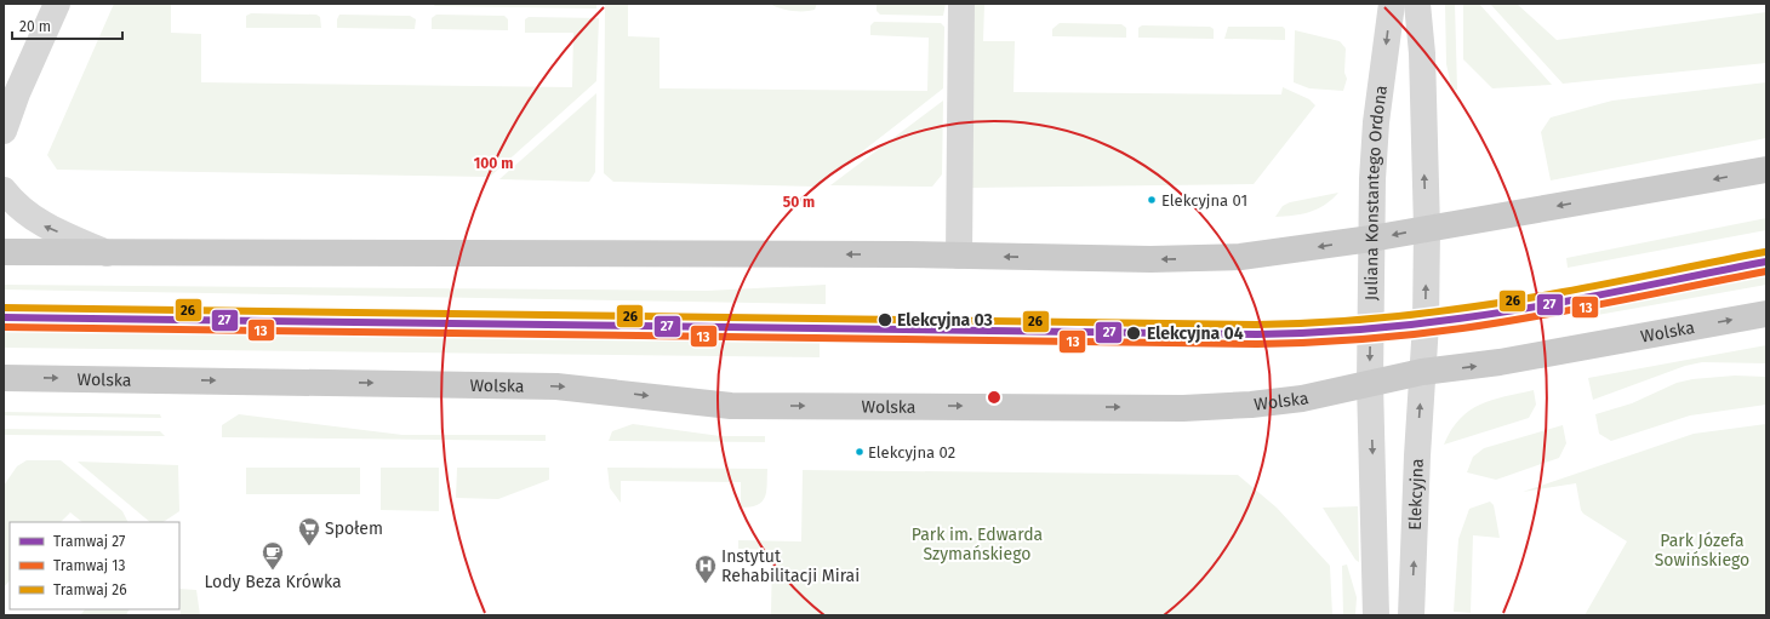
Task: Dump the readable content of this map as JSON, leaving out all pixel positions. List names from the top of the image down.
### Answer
{
  "streets": {
    "main road": ["Wolska"],
    "street": ["Juliana Konstantego Ordona", "Elekcyjna"]
  },
  "crossings": [
    ["Juliana Konstantego Ordona", "Wolska"],
    ["Wolska", "Elekcyjna"]
  ],
  "parks": ["Park im. Edwarda Szymańskiego", "Park Józefa Sowińskiego"],
  "places": {
    "other": [
      "Elekcyjna 01",
      "Elekcyjna 03",
      "Elekcyjna 04",
      "Elekcyjna 02"
    ],
    "supermarket": ["Społem"],
    "cafe": ["Lody Beza Krówka"],
    "hospital": ["Instytut Rehabilitacji Mirai"]
  },
  "lines": ["tram line 26", "tram line 27", "tram line 13"],
  "legend": ["Tramwaj 27", "Tramwaj 13", "Tramwaj 26"],
  "scale_bar": "20 m",
  "rings": ["100 m", "50 m"]
}
